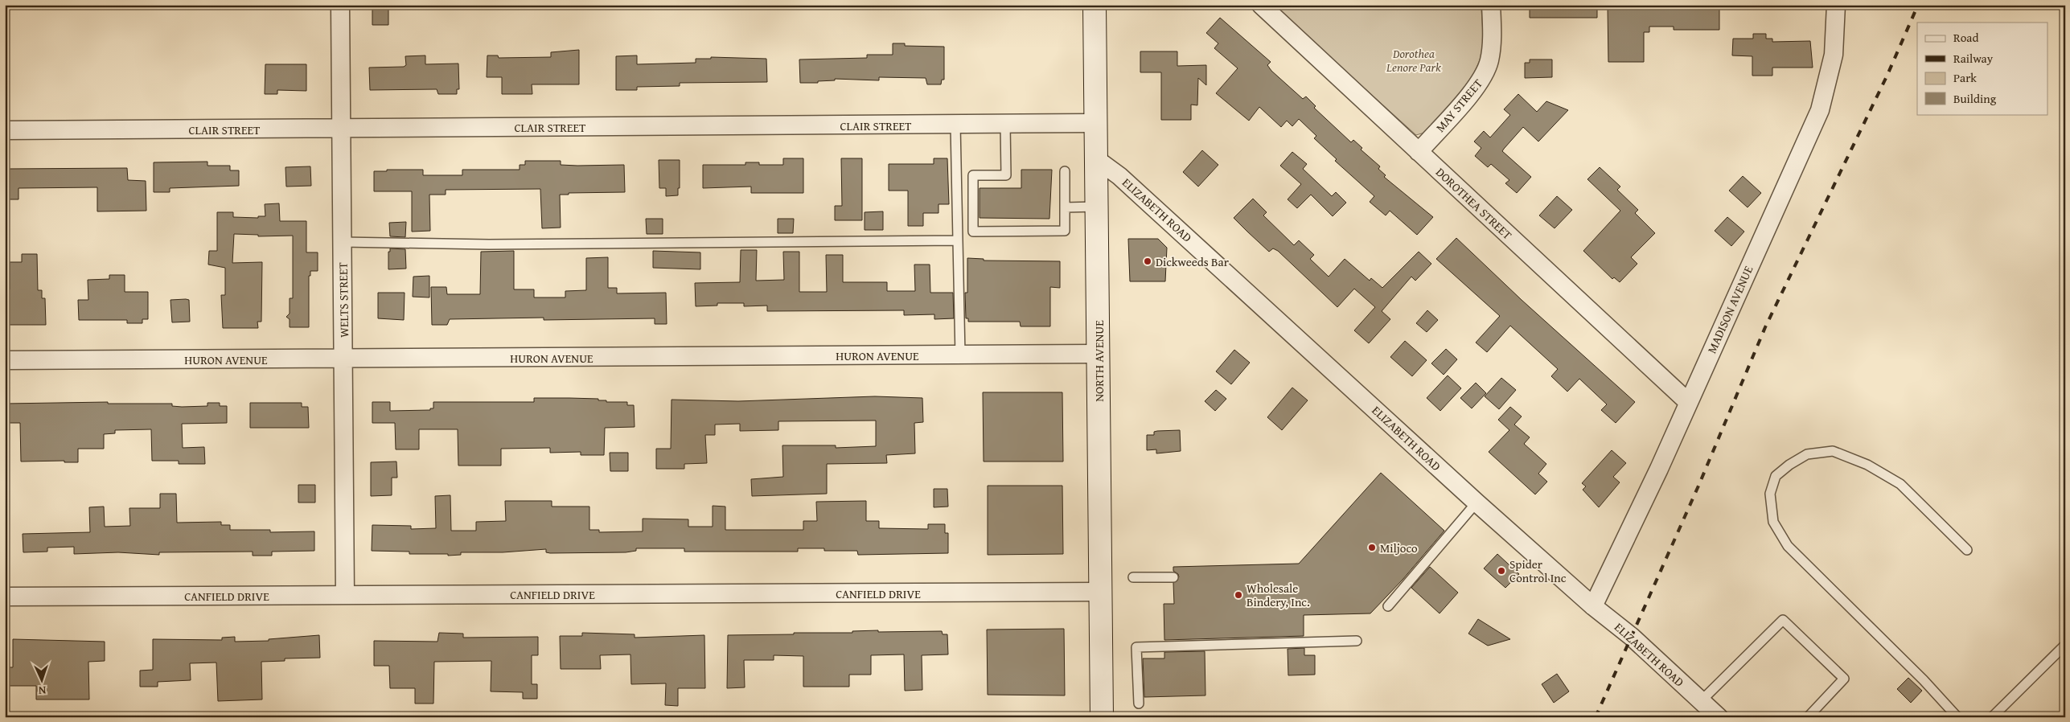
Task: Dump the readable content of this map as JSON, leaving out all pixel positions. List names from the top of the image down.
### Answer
{
  "streets": {
    "main road": ["NORTH AVENUE"],
    "street": [
      "MAY STREET",
      "CLAIR STREET",
      "DOROTHEA STREET",
      "ELIZABETH ROAD",
      "WELTS STREET",
      "MADISON AVENUE",
      "HURON AVENUE",
      "CANFIELD DRIVE"
    ]
  },
  "crossings": [
    ["MAY STREET", "DOROTHEA STREET"],
    ["CLAIR STREET", "WELTS STREET"],
    ["CLAIR STREET", "NORTH AVENUE"],
    ["DOROTHEA STREET", "MADISON AVENUE"],
    ["ELIZABETH ROAD", "MADISON AVENUE"],
    ["ELIZABETH ROAD", "NORTH AVENUE"],
    ["WELTS STREET", "HURON AVENUE"],
    ["WELTS STREET", "CANFIELD DRIVE"],
    ["HURON AVENUE", "NORTH AVENUE"],
    ["NORTH AVENUE", "CANFIELD DRIVE"]
  ],
  "parks": ["Dorothea Lenore Park"],
  "places": [
    "Dickweeds Bar",
    "Miljoco",
    "Spider Control Inc",
    "Wholesale Bindery, Inc."
  ],
  "legend": [
    "Road",
    "Railway",
    "Park",
    "Building"
  ],
  "north": "bottom"
}
